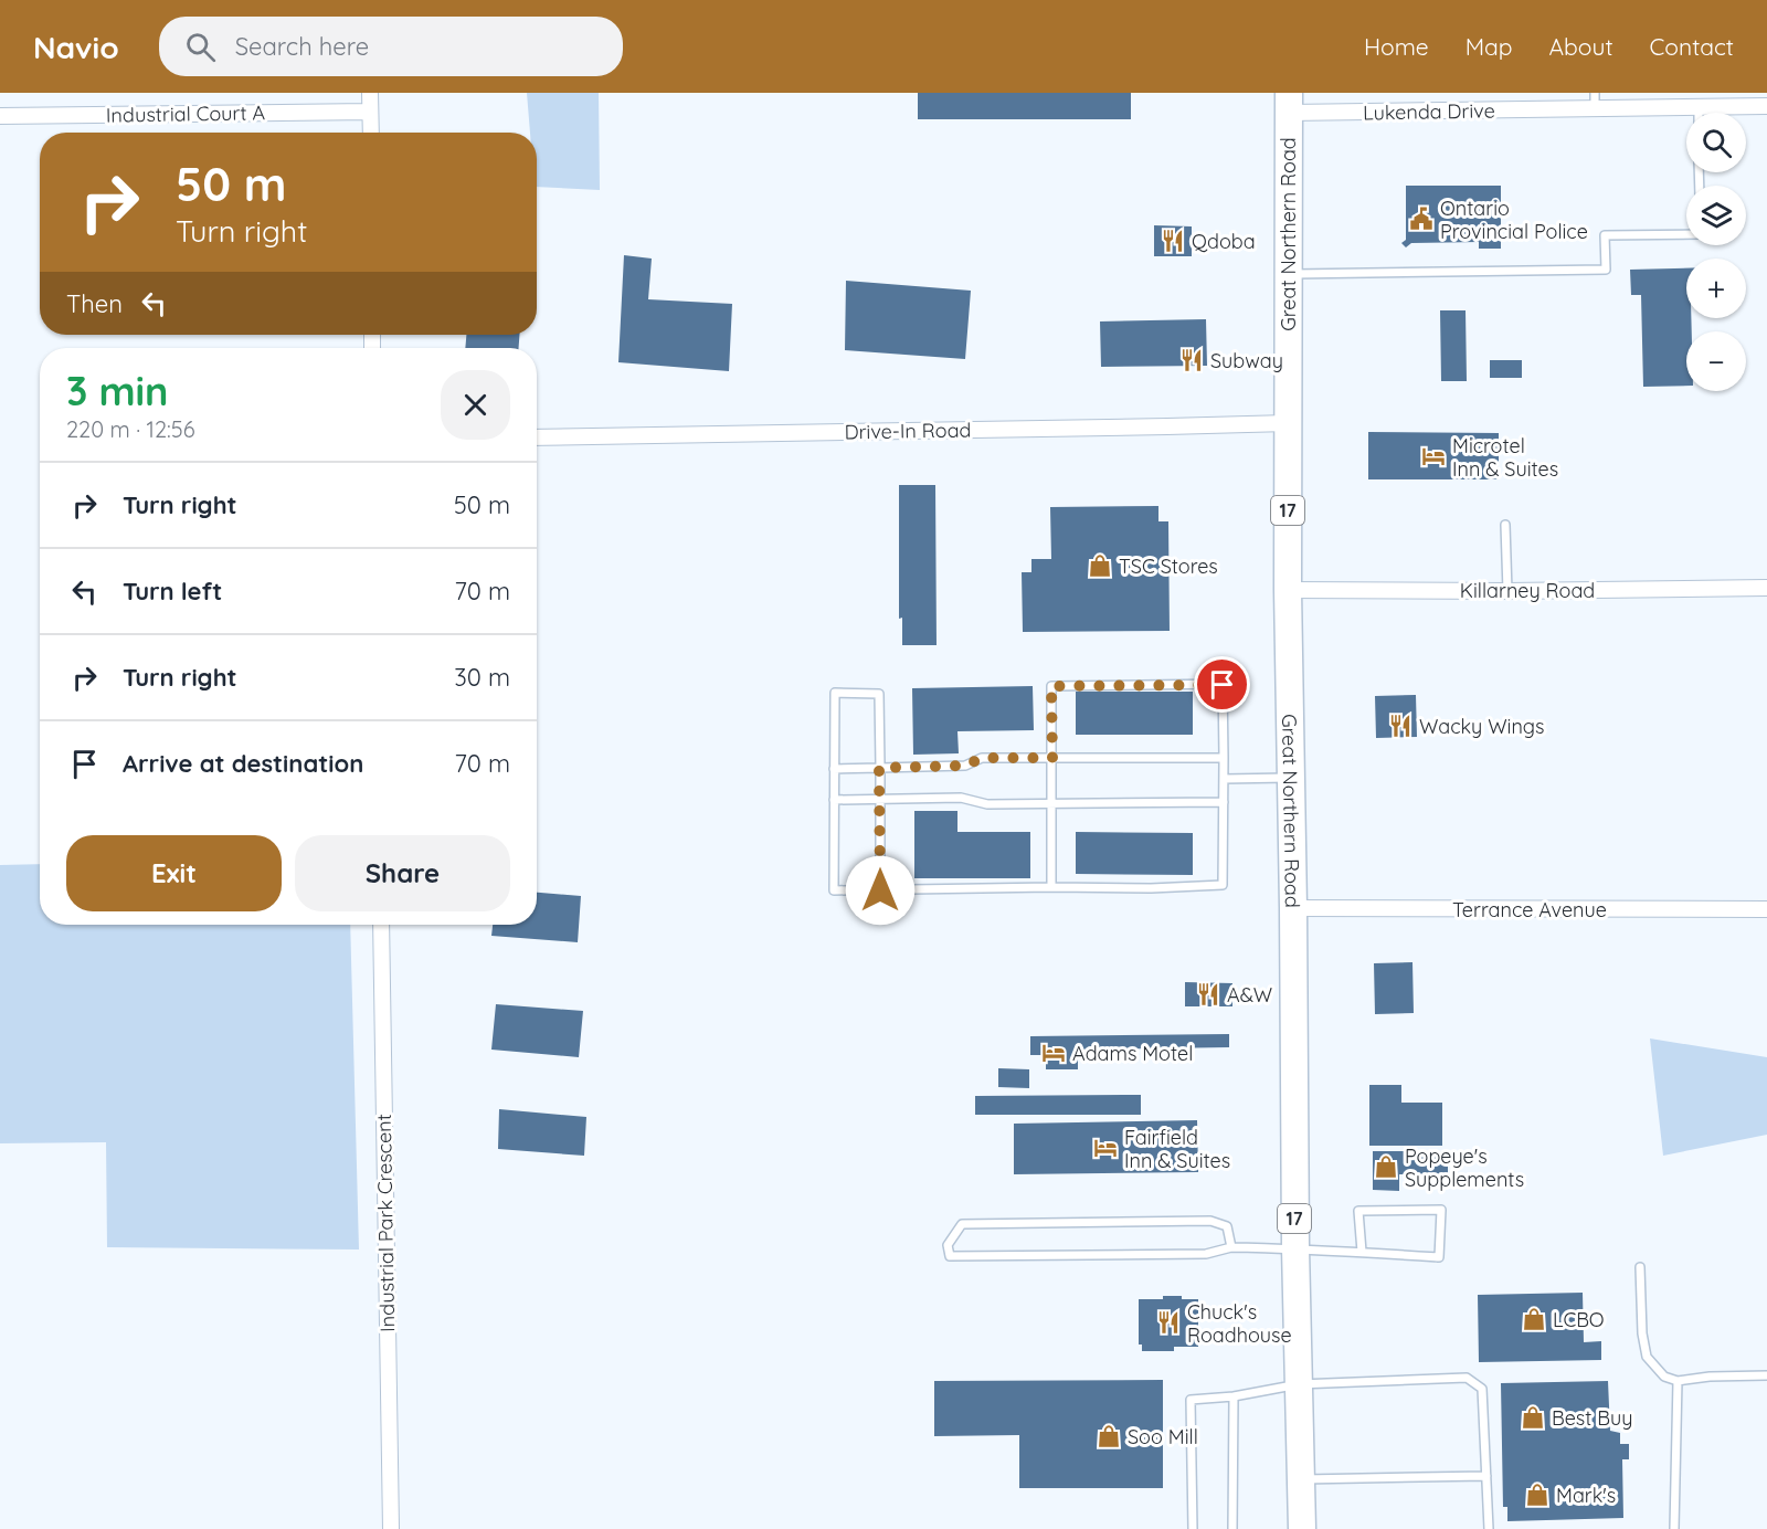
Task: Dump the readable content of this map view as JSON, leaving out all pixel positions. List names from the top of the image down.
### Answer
{
  "streets": {
    "highway": ["Great Northern Road", "17"],
    "street": [
      "Lukenda Drive",
      "Industrial Court A",
      "Drive-In Road",
      "Killarney Road",
      "Terrance Avenue",
      "Industrial Park Crescent"
    ]
  },
  "crossings": [
    ["Lukenda Drive", "Great Northern Road"],
    ["Great Northern Road", "Drive-In Road"],
    ["Great Northern Road", "Killarney Road"],
    ["Great Northern Road", "Terrance Avenue"]
  ],
  "places": {
    "public building": ["Ontario Provincial Police"],
    "restaurant": [
      "Qdoba",
      "Subway",
      "Wacky Wings",
      "A&W",
      "Chuck's Roadhouse"
    ],
    "hotel": ["Microtel Inn & Suites", "Adams Motel", "Fairfield Inn & Suites"],
    "shop": [
      "TSC Stores",
      "Popeye's Supplements",
      "LCBO",
      "Best Buy",
      "Soo Mill",
      "Mark's"
    ]
  },
  "page": {
    "header": "Navio",
    "search": "Search here",
    "nav": [
      "Home",
      "Map",
      "About",
      "Contact"
    ],
    "map_buttons": ["+", "−"],
    "turn": ["50 m", "Turn right"],
    "then": "Then",
    "heading": ["3 min", "220 m · 12:56"],
    "list": [
      {
        "name": "Turn right",
        "value": "50 m"
      },
      {
        "name": "Turn left",
        "value": "70 m"
      },
      {
        "name": "Turn right",
        "value": "30 m"
      },
      {
        "name": "Arrive at destination",
        "value": "70 m"
      }
    ],
    "buttons": ["Exit", "Share"]
  }
}
